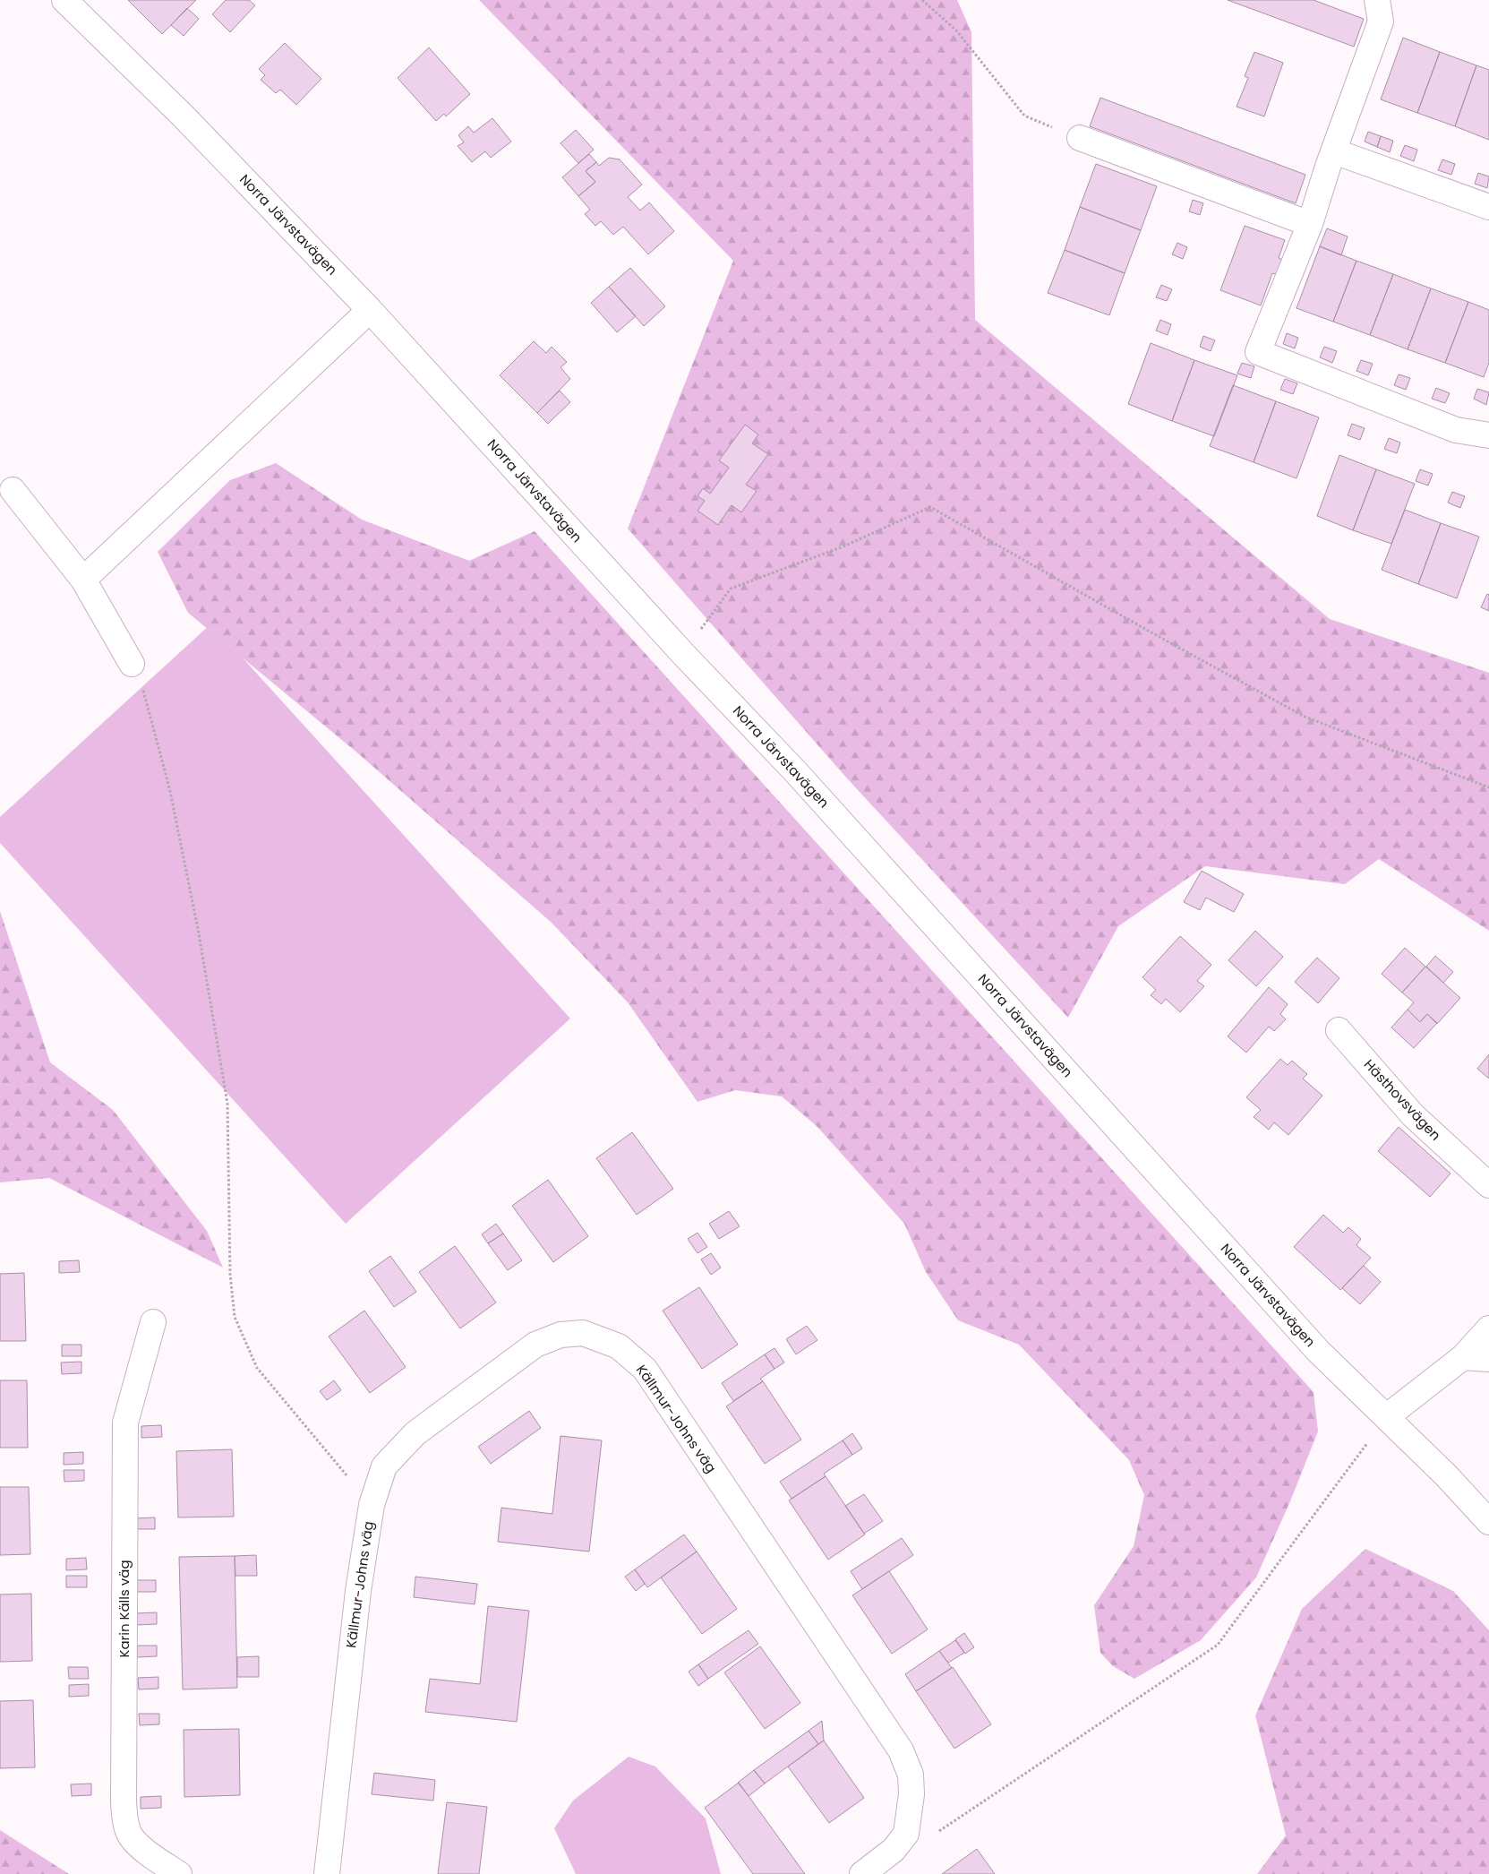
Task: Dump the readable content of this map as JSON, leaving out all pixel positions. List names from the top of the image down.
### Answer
{
  "streets": {
    "street": [
      "Norra Järvstavägen",
      "Hästhovsvägen",
      "Källmur-Johns väg",
      "Karin Källs väg"
    ]
  }
}
